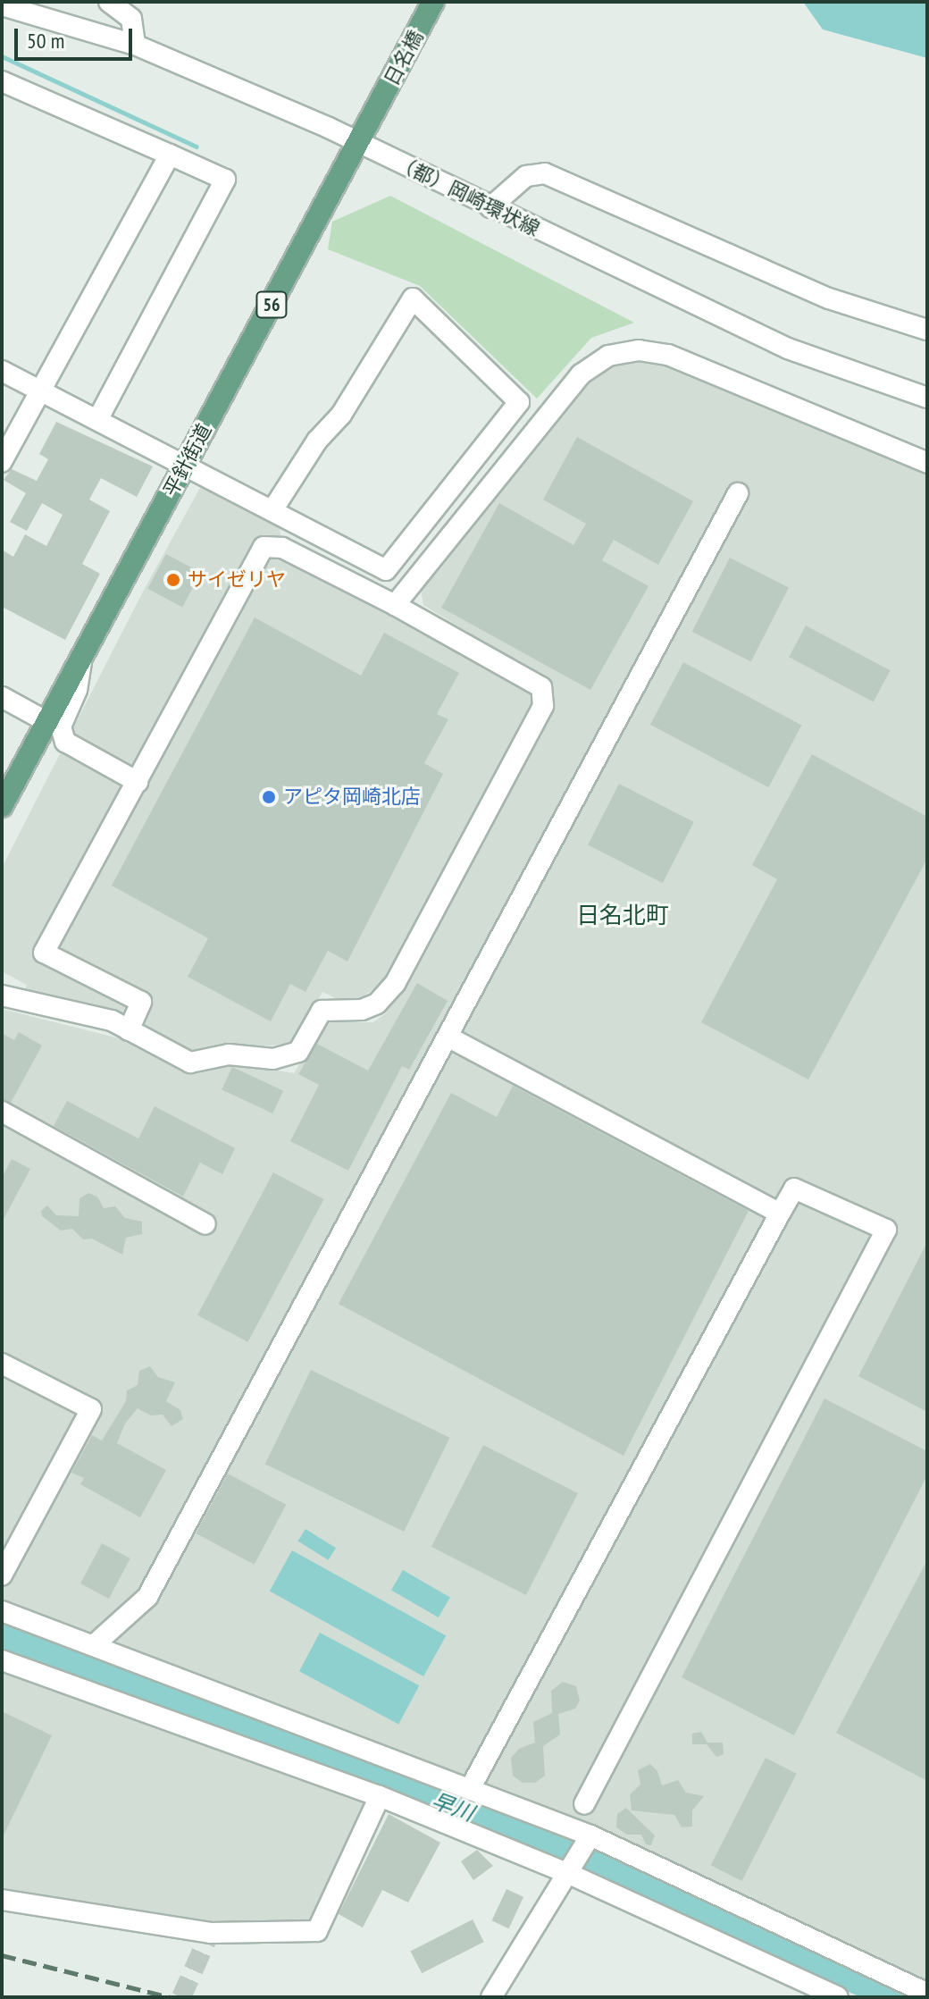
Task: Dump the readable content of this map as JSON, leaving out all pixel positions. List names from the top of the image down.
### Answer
{
  "streets": {
    "main road": ["日名橋", "56", "平針街道"],
    "street": ["（都）岡崎環状線"]
  },
  "crossings": [
    ["日名橋", "平針街道"],
    ["（都）岡崎環状線", "平針街道"]
  ],
  "districts": ["日名北町"],
  "water": ["早川"],
  "places": ["サイゼリヤ", "アピタ岡崎北店"],
  "scale_bar": "50 m"
}
